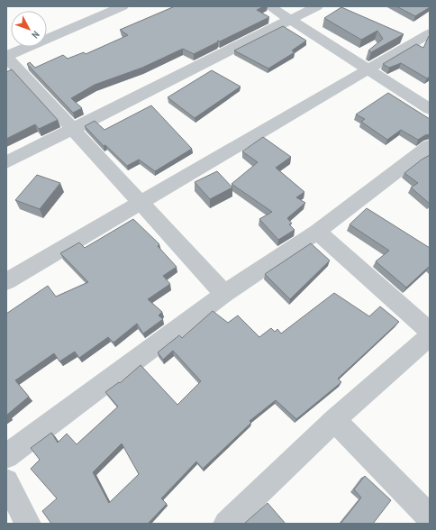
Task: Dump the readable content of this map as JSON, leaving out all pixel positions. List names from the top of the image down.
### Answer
{
  "north": "bottom right"
}
